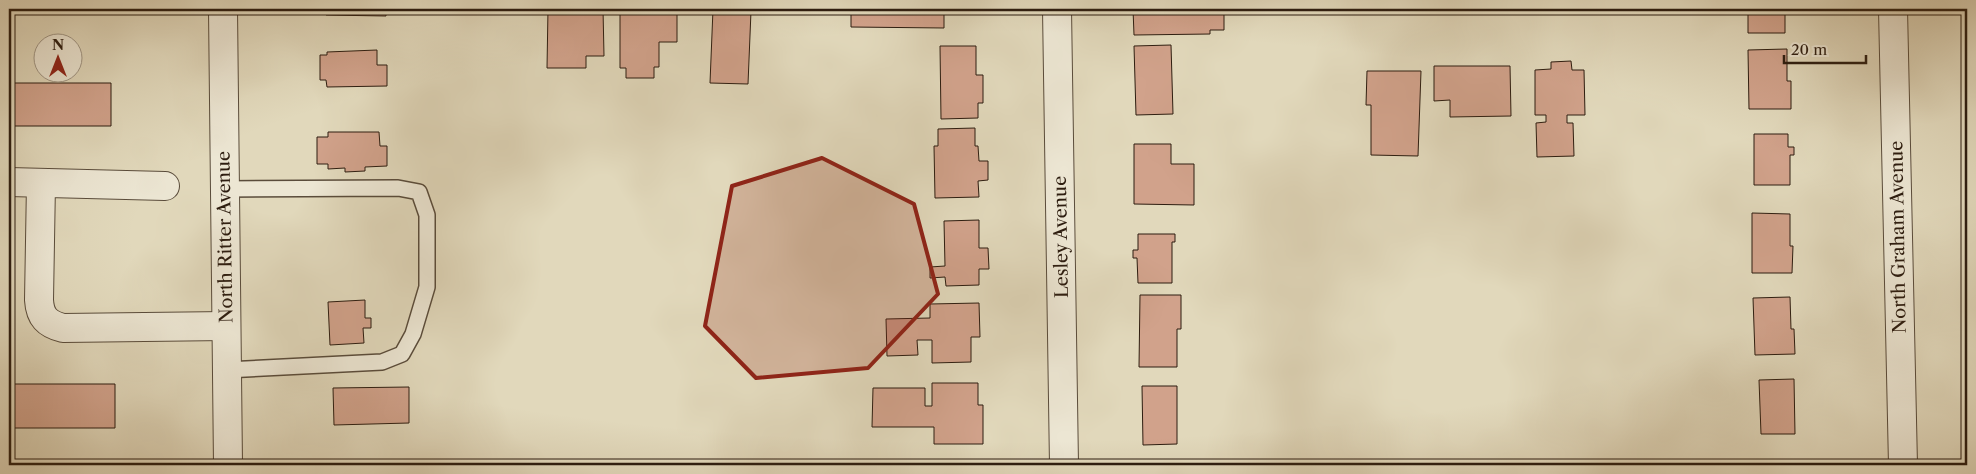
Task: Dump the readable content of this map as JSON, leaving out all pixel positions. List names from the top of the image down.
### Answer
{
  "streets": {
    "street": ["North Ritter Avenue", "Lesley Avenue", "North Graham Avenue"]
  },
  "scale_bar": "20 m",
  "north": "top"
}
